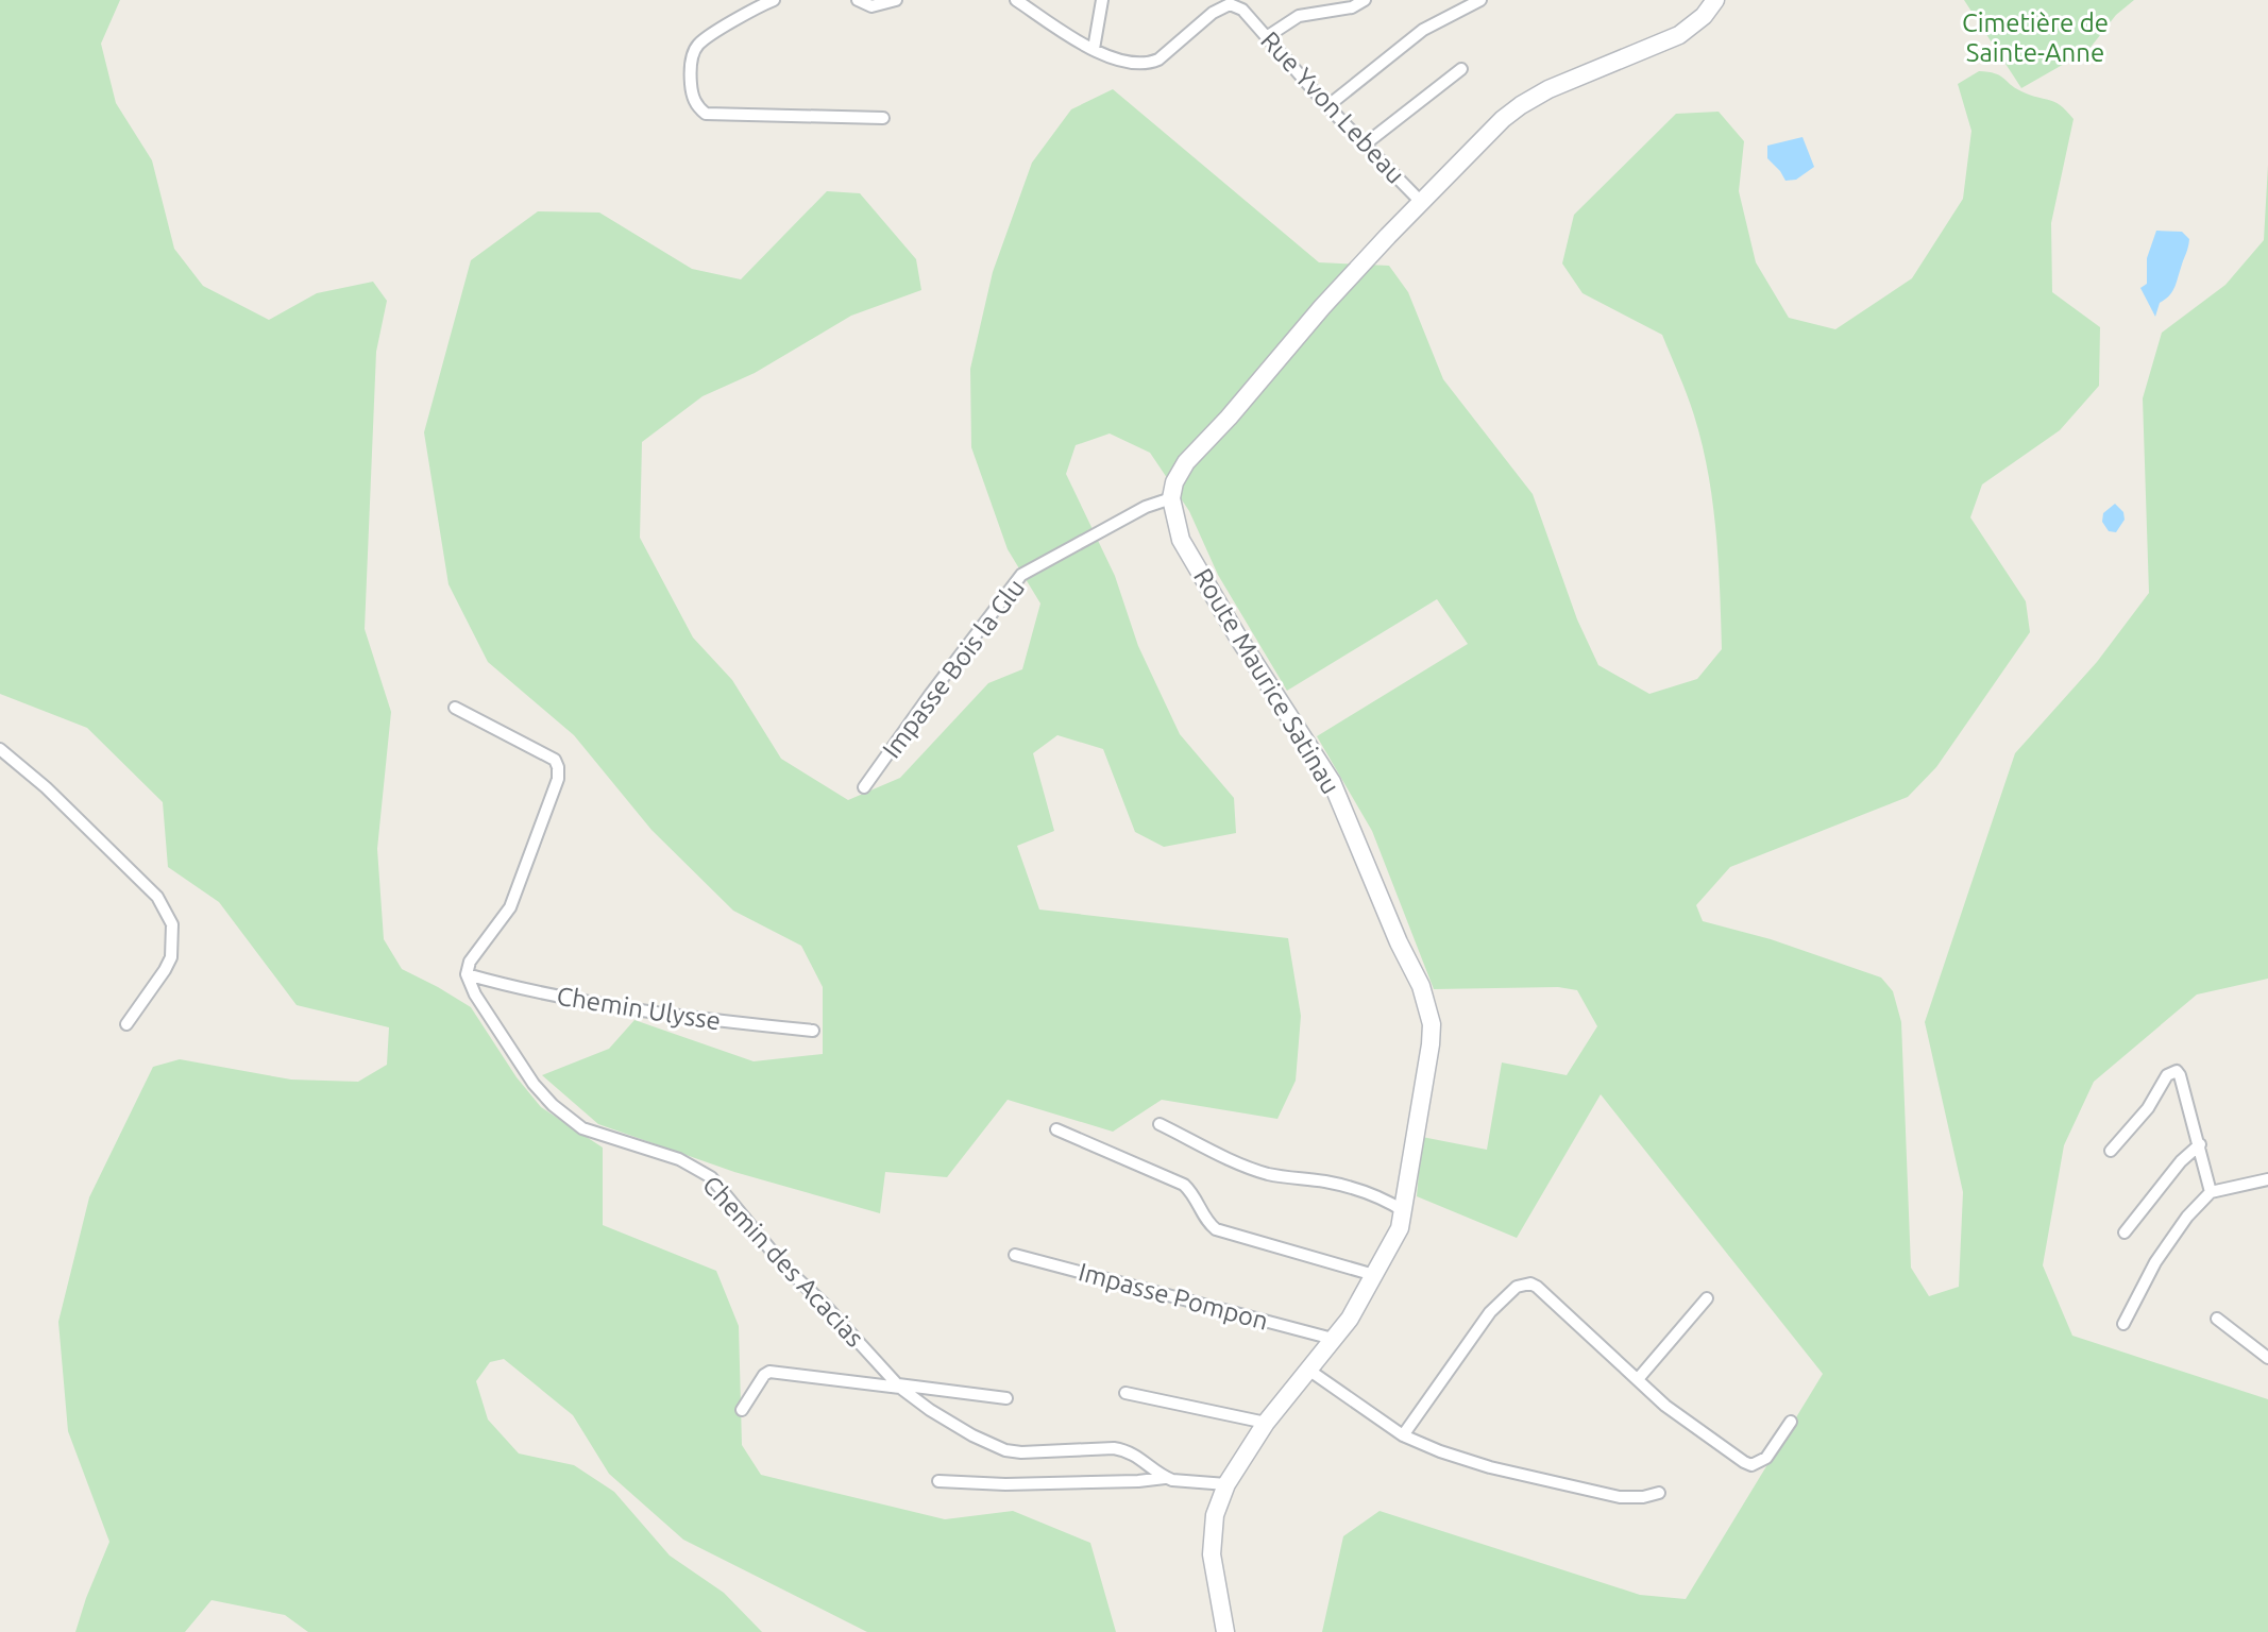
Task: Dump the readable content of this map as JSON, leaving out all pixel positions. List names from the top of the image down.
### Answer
{
  "streets": {
    "main road": ["Route Maurice Satinau"],
    "street": [
      "Rue Yvon Lebeau",
      "Impasse Bois la Glu",
      "Chemin Ulysse",
      "Chemin des Acacias",
      "Impasse Pompon"
    ]
  },
  "crossings": [
    ["Impasse Bois la Glu", "Route Maurice Satinau"],
    ["Route Maurice Satinau", "Impasse Pompon"],
    ["Chemin Ulysse", "Chemin des Acacias"]
  ],
  "parks": ["Cimetière de Sainte-Anne"]
}
